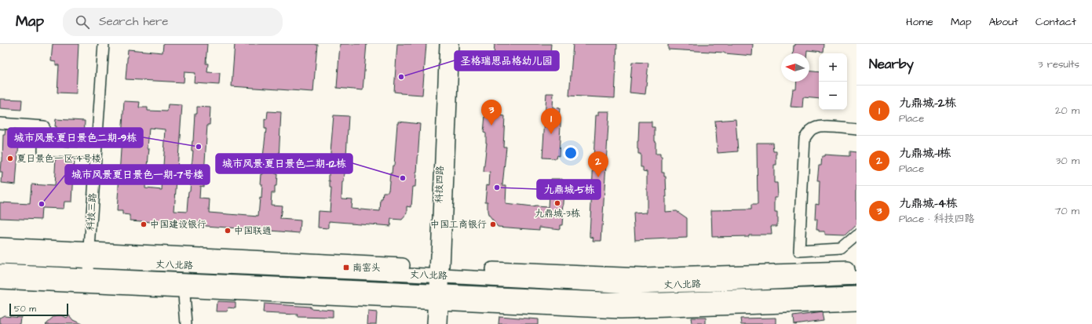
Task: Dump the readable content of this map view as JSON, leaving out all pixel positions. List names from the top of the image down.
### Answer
{
  "streets": {
    "main road": ["丈八北路"],
    "street": ["科技四路", "科技三路"]
  },
  "crossings": [
    ["科技四路", "丈八北路"],
    ["科技三路", "丈八北路"]
  ],
  "places": {
    "other": [
      "圣格瑞思品格幼儿园",
      "城市风景·夏日景色二期-9栋",
      "夏日景色一区-4号楼",
      "城市风景·夏日景色二期-12栋",
      "九鼎城-5栋",
      "九鼎城-3栋",
      "城市风景夏日景色一期-7号楼",
      "中国建设银行",
      "中国工商银行",
      "中国联通"
    ],
    "transit": ["南窑头"]
  },
  "scale_bar": "50 m",
  "north": "left",
  "page": {
    "header": "Map",
    "search": "Search here",
    "nav": [
      "Home",
      "Map",
      "About",
      "Contact"
    ],
    "heading": ["Nearby", "3 results"],
    "map_buttons": ["+", "−"],
    "list": [
      {
        "mark": "1",
        "name": "九鼎城-2栋",
        "note": "Place",
        "value": "20 m"
      },
      {
        "mark": "2",
        "name": "九鼎城-1栋",
        "note": "Place",
        "value": "30 m"
      },
      {
        "mark": "3",
        "name": "九鼎城-4栋",
        "note": "Place · 科技四路",
        "value": "70 m"
      }
    ],
    "pins": ["3", "1", "2"],
    "scale": "50 m"
  }
}
